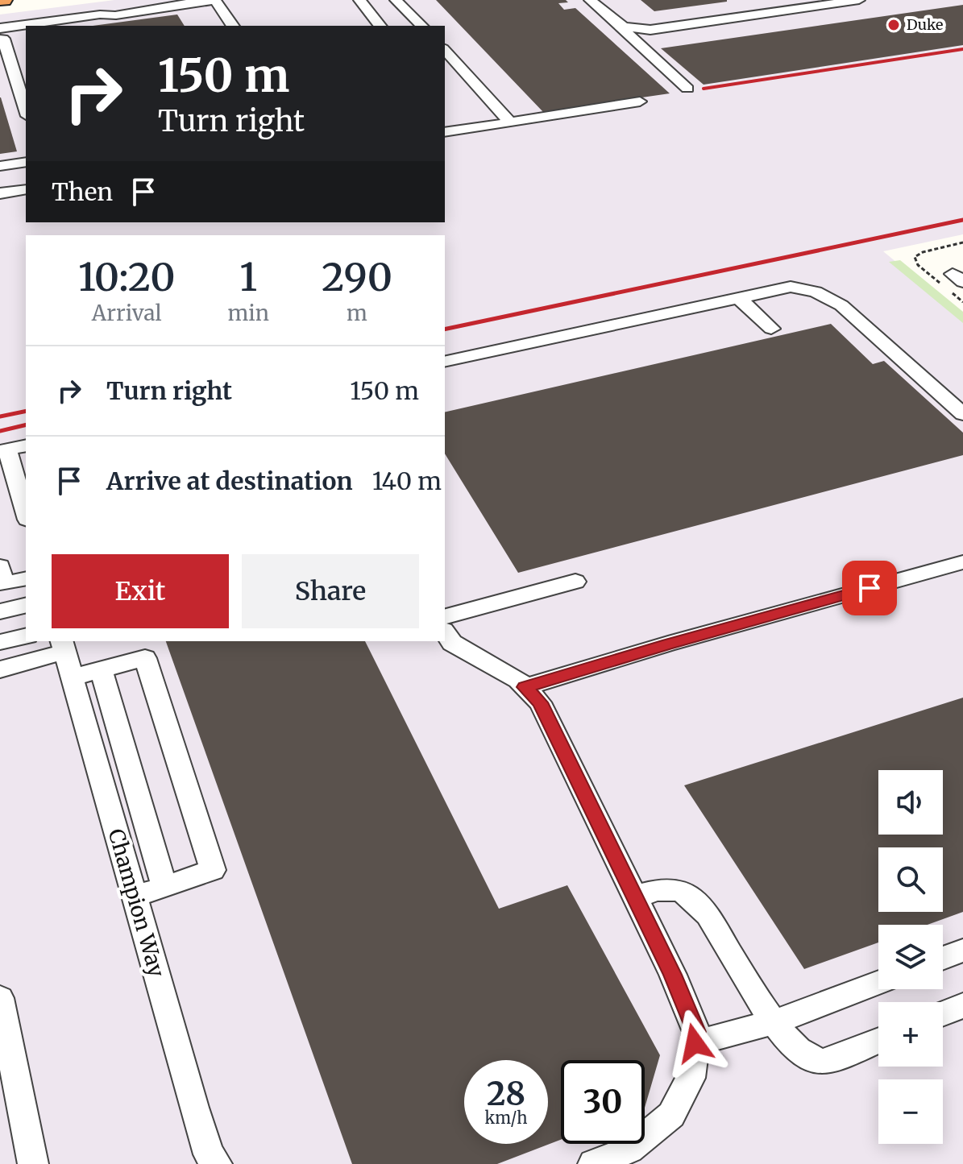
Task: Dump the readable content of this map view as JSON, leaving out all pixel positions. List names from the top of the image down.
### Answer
{
  "streets": {
    "street": ["Champion Way"]
  },
  "places": ["Duke"],
  "page": {
    "turn": ["150 m", "Turn right"],
    "then": "Then",
    "eta": [
      "10:20",
      "Arrival",
      "1",
      "min",
      "290",
      "m"
    ],
    "list": [
      {
        "name": "Turn right",
        "value": "150 m"
      },
      {
        "name": "Arrive at destination",
        "value": "140 m"
      }
    ],
    "buttons": ["Exit", "Share"],
    "map_buttons": ["+", "−"],
    "speed": "28 km/h",
    "limit": "30"
  }
}
